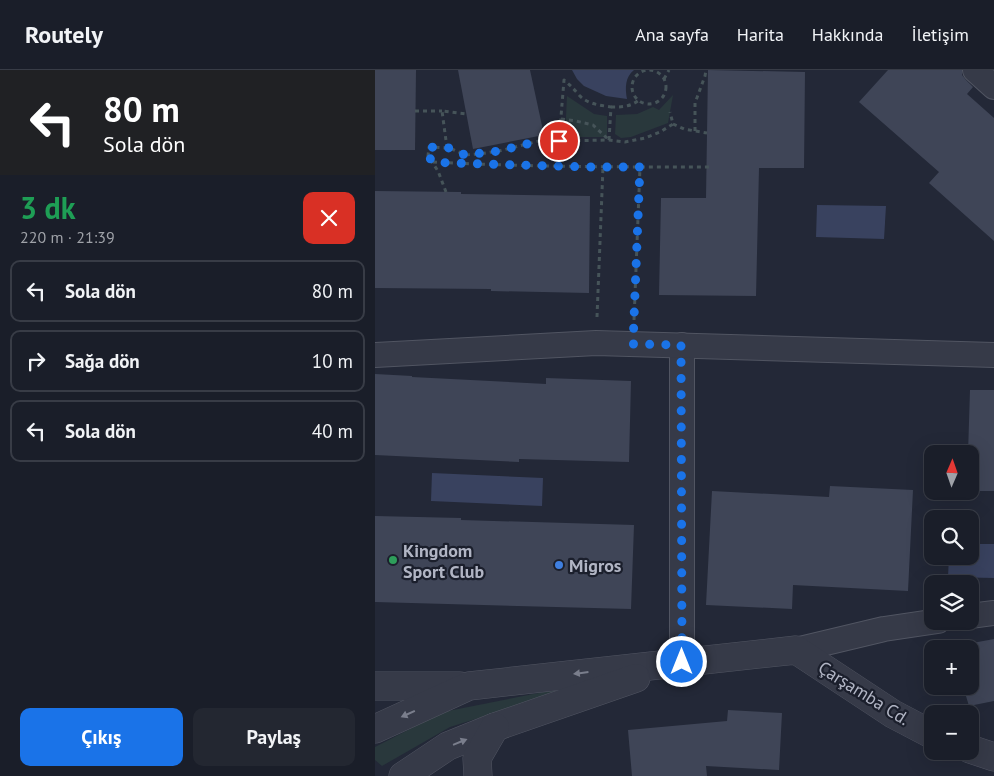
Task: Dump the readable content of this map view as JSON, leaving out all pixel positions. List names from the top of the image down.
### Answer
{
  "streets": {
    "street": ["Çarşamba Cd."]
  },
  "places": ["Kingdom Sport Club", "Migros"],
  "north": "top",
  "page": {
    "header": "Routely",
    "nav": [
      "Ana sayfa",
      "Harita",
      "Hakkında",
      "İletişim"
    ],
    "turn": ["80 m", "Sola dön"],
    "heading": ["3 dk", "220 m · 21:39"],
    "list": [
      {
        "name": "Sola dön",
        "value": "80 m"
      },
      {
        "name": "Sağa dön",
        "value": "10 m"
      },
      {
        "name": "Sola dön",
        "value": "40 m"
      }
    ],
    "map_buttons": ["+", "−"],
    "buttons": ["Çıkış", "Paylaş"]
  }
}
